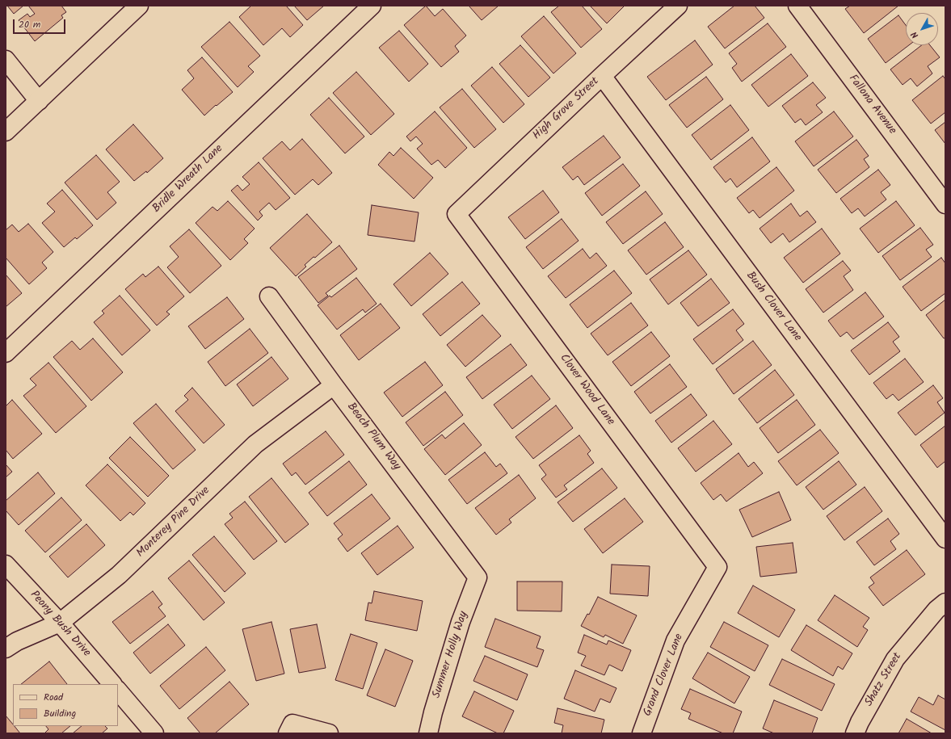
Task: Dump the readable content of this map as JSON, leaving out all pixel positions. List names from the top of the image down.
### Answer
{
  "streets": {
    "street": [
      "Fallona Avenue",
      "High Grove Street",
      "Bridle Wreath Lane",
      "Bush Clover Lane",
      "Clover Wood Lane",
      "Beach Plum Way",
      "Monterey Pine Drive",
      "Peony Bush Drive",
      "Summer Holly Way",
      "Grand Clover Lane",
      "Shatz Street"
    ]
  },
  "crossings": [
    ["High Grove Street", "Bush Clover Lane"],
    ["High Grove Street", "Clover Wood Lane"],
    ["Clover Wood Lane", "Grand Clover Lane"],
    ["Beach Plum Way", "Monterey Pine Drive"],
    ["Beach Plum Way", "Summer Holly Way"],
    ["Monterey Pine Drive", "Peony Bush Drive"]
  ],
  "legend": ["Road", "Building"],
  "scale_bar": "20 m",
  "north": "bottom left"
}
